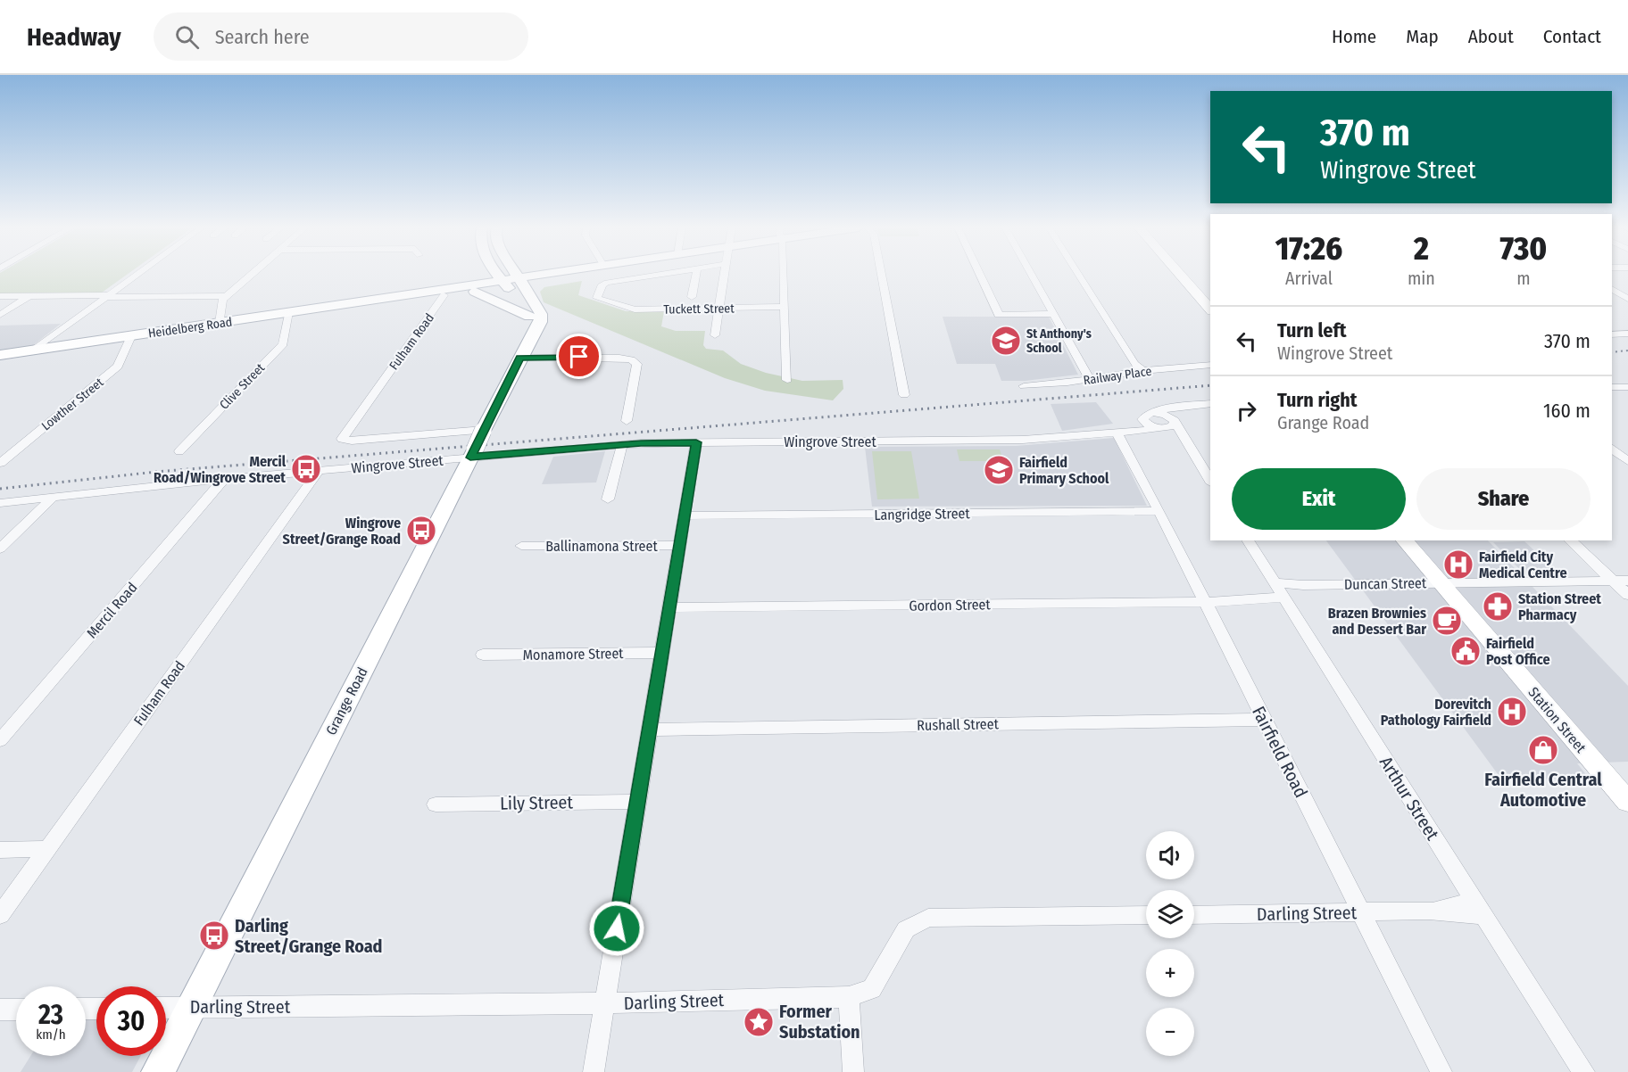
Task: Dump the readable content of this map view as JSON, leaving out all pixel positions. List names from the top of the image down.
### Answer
{
  "streets": {
    "main road": ["Heidelberg Road", "Grange Road", "Station Street"],
    "street": [
      "Tuckett Street",
      "Fulham Road",
      "Railway Place",
      "Clive Street",
      "Lowther Street",
      "Wingrove Street",
      "Langridge Street",
      "Ballinamona Street",
      "Duncan Street",
      "Gordon Street",
      "Mercil Road",
      "Monamore Street",
      "Rushall Street",
      "Fairfield Road",
      "Arthur Street",
      "Lily Street",
      "Darling Street"
    ]
  },
  "crossings": [
    ["Heidelberg Road", "Fulham Road"],
    ["Heidelberg Road", "Clive Street"],
    ["Heidelberg Road", "Lowther Street"],
    ["Heidelberg Road", "Grange Road"],
    ["Fulham Road", "Wingrove Street"],
    ["Fulham Road", "Grange Road"],
    ["Wingrove Street", "Mercil Road"],
    ["Wingrove Street", "Grange Road"],
    ["Wingrove Street", "Fairfield Road"],
    ["Langridge Street", "Fairfield Road"],
    ["Duncan Street", "Gordon Street"],
    ["Duncan Street", "Station Street"],
    ["Duncan Street", "Arthur Street"],
    ["Gordon Street", "Fairfield Road"],
    ["Gordon Street", "Arthur Street"],
    ["Grange Road", "Darling Street"],
    ["Rushall Street", "Fairfield Road"],
    ["Fairfield Road", "Darling Street"],
    ["Arthur Street", "Darling Street"]
  ],
  "places": {
    "school or university": ["St Anthony's School", "Fairfield Primary School"],
    "bus stop": ["Mercil Road/Wingrove Street", "Wingrove Street/Grange Road", "Darling Street/Grange Road"],
    "hospital": ["Fairfield City Medical Centre", "Dorevitch Pathology Fairfield"],
    "pharmacy": ["Station Street Pharmacy"],
    "cafe": ["Brazen Brownies and Dessert Bar"],
    "public building": ["Fairfield Post Office"],
    "shop": ["Fairfield Central Automotive"],
    "place": ["Former Substation"]
  },
  "page": {
    "header": "Headway",
    "search": "Search here",
    "nav": [
      "Home",
      "Map",
      "About",
      "Contact"
    ],
    "turn": ["370 m", "Wingrove Street"],
    "eta": [
      "17:26",
      "Arrival",
      "2",
      "min",
      "730",
      "m"
    ],
    "list": [
      {
        "name": "Turn left",
        "note": "Wingrove Street",
        "value": "370 m"
      },
      {
        "name": "Turn right",
        "note": "Grange Road",
        "value": "160 m"
      }
    ],
    "buttons": ["Exit", "Share"],
    "map_buttons": ["+", "−"],
    "speed": "23 km/h",
    "limit": "30"
  }
}
